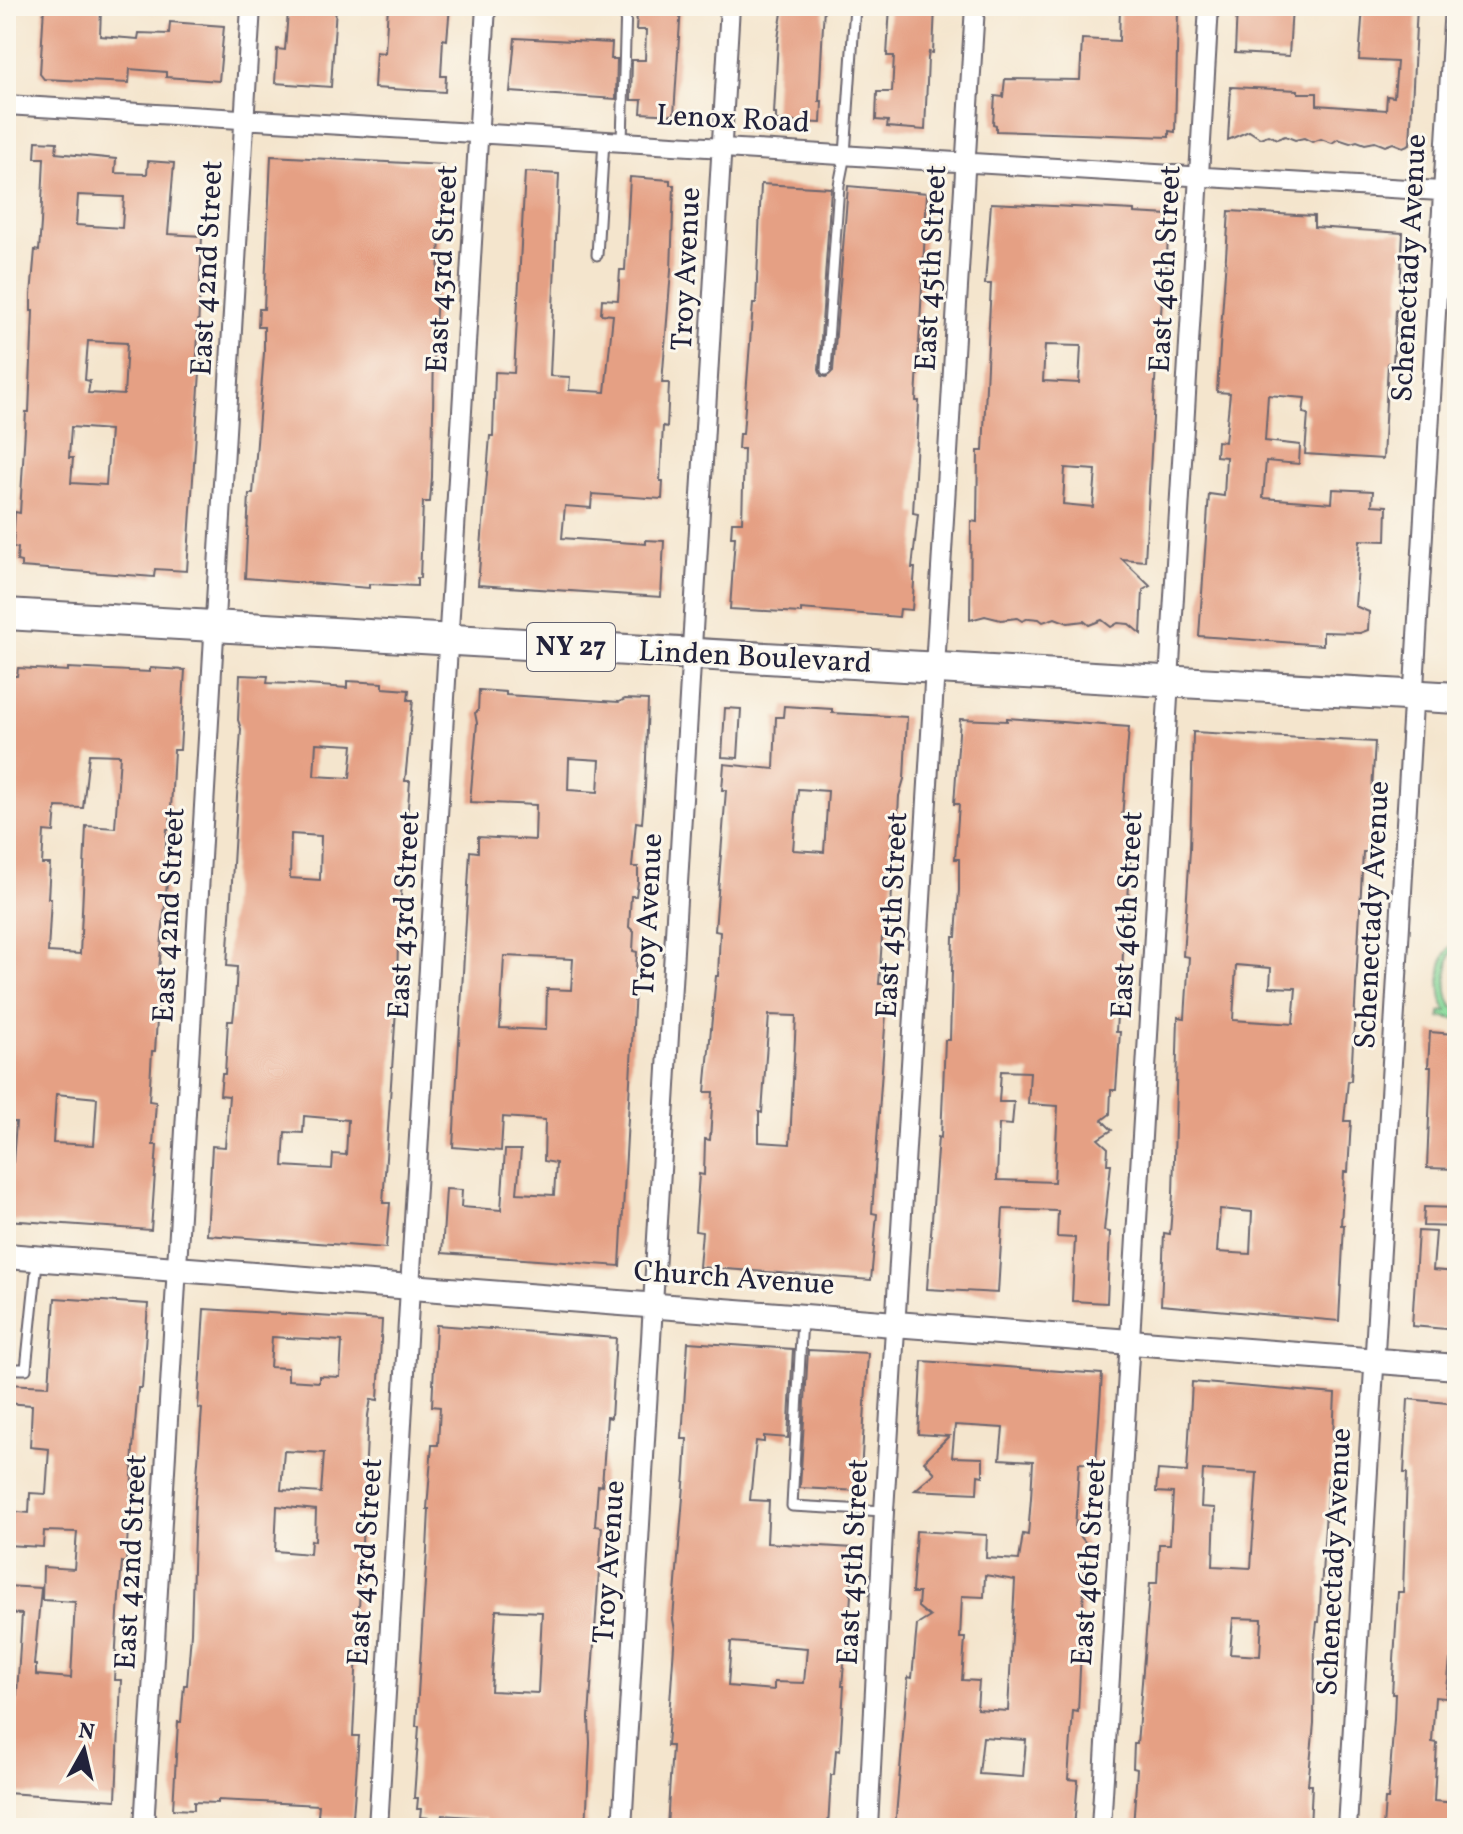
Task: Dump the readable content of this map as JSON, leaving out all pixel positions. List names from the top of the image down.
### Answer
{
  "streets": {
    "highway": ["NY 27", "Linden Boulevard"],
    "main road": ["Church Avenue"],
    "street": [
      "Lenox Road",
      "East 42nd Street",
      "East 45th Street",
      "Schenectady Avenue",
      "East 43rd Street",
      "Troy Avenue",
      "East 46th Street"
    ]
  },
  "crossings": [
    ["Lenox Road", "East 42nd Street"],
    ["Lenox Road", "East 45th Street"],
    ["Lenox Road", "Schenectady Avenue"],
    ["Lenox Road", "East 43rd Street"],
    ["Lenox Road", "Troy Avenue"],
    ["Lenox Road", "East 46th Street"],
    ["East 42nd Street", "Linden Boulevard"],
    ["East 42nd Street", "Church Avenue"],
    ["East 45th Street", "Linden Boulevard"],
    ["East 45th Street", "Church Avenue"],
    ["Schenectady Avenue", "Linden Boulevard"],
    ["Schenectady Avenue", "Church Avenue"],
    ["East 43rd Street", "Linden Boulevard"],
    ["East 43rd Street", "Church Avenue"],
    ["Troy Avenue", "Linden Boulevard"],
    ["Troy Avenue", "Church Avenue"],
    ["East 46th Street", "Linden Boulevard"],
    ["East 46th Street", "Church Avenue"]
  ],
  "north": "top"
}
